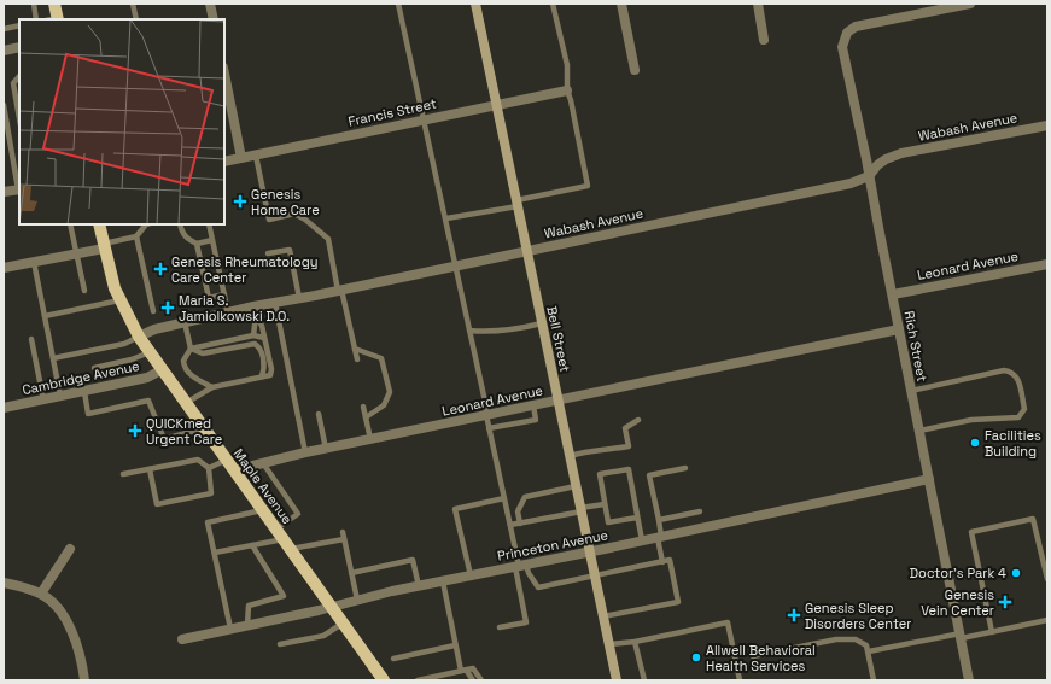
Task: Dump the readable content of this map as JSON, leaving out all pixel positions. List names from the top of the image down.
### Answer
{
  "streets": {
    "main road": ["Maple Avenue"],
    "street": [
      "Francis Street",
      "Wabash Avenue",
      "Leonard Avenue",
      "Bell Street",
      "Rich Street",
      "Cambridge Avenue",
      "Princeton Avenue"
    ]
  },
  "crossings": [
    ["Francis Street", "Bell Street"],
    ["Wabash Avenue", "Bell Street"],
    ["Wabash Avenue", "Rich Street"],
    ["Wabash Avenue", "Maple Avenue"],
    ["Leonard Avenue", "Bell Street"],
    ["Leonard Avenue", "Rich Street"],
    ["Leonard Avenue", "Maple Avenue"],
    ["Bell Street", "Princeton Avenue"],
    ["Rich Street", "Princeton Avenue"],
    ["Cambridge Avenue", "Maple Avenue"],
    ["Maple Avenue", "Princeton Avenue"]
  ],
  "places": {
    "health": [
      "Genesis Home Care",
      "Genesis Rheumatology Care Center",
      "Maria S. Jamiolkowski D.O.",
      "QUICKmed Urgent Care",
      "Genesis Vein Center",
      "Genesis Sleep Disorders Center"
    ],
    "other": ["Facilities Building", "Doctor's Park 4", "Allwell Behavioral Health Services"]
  }
}
